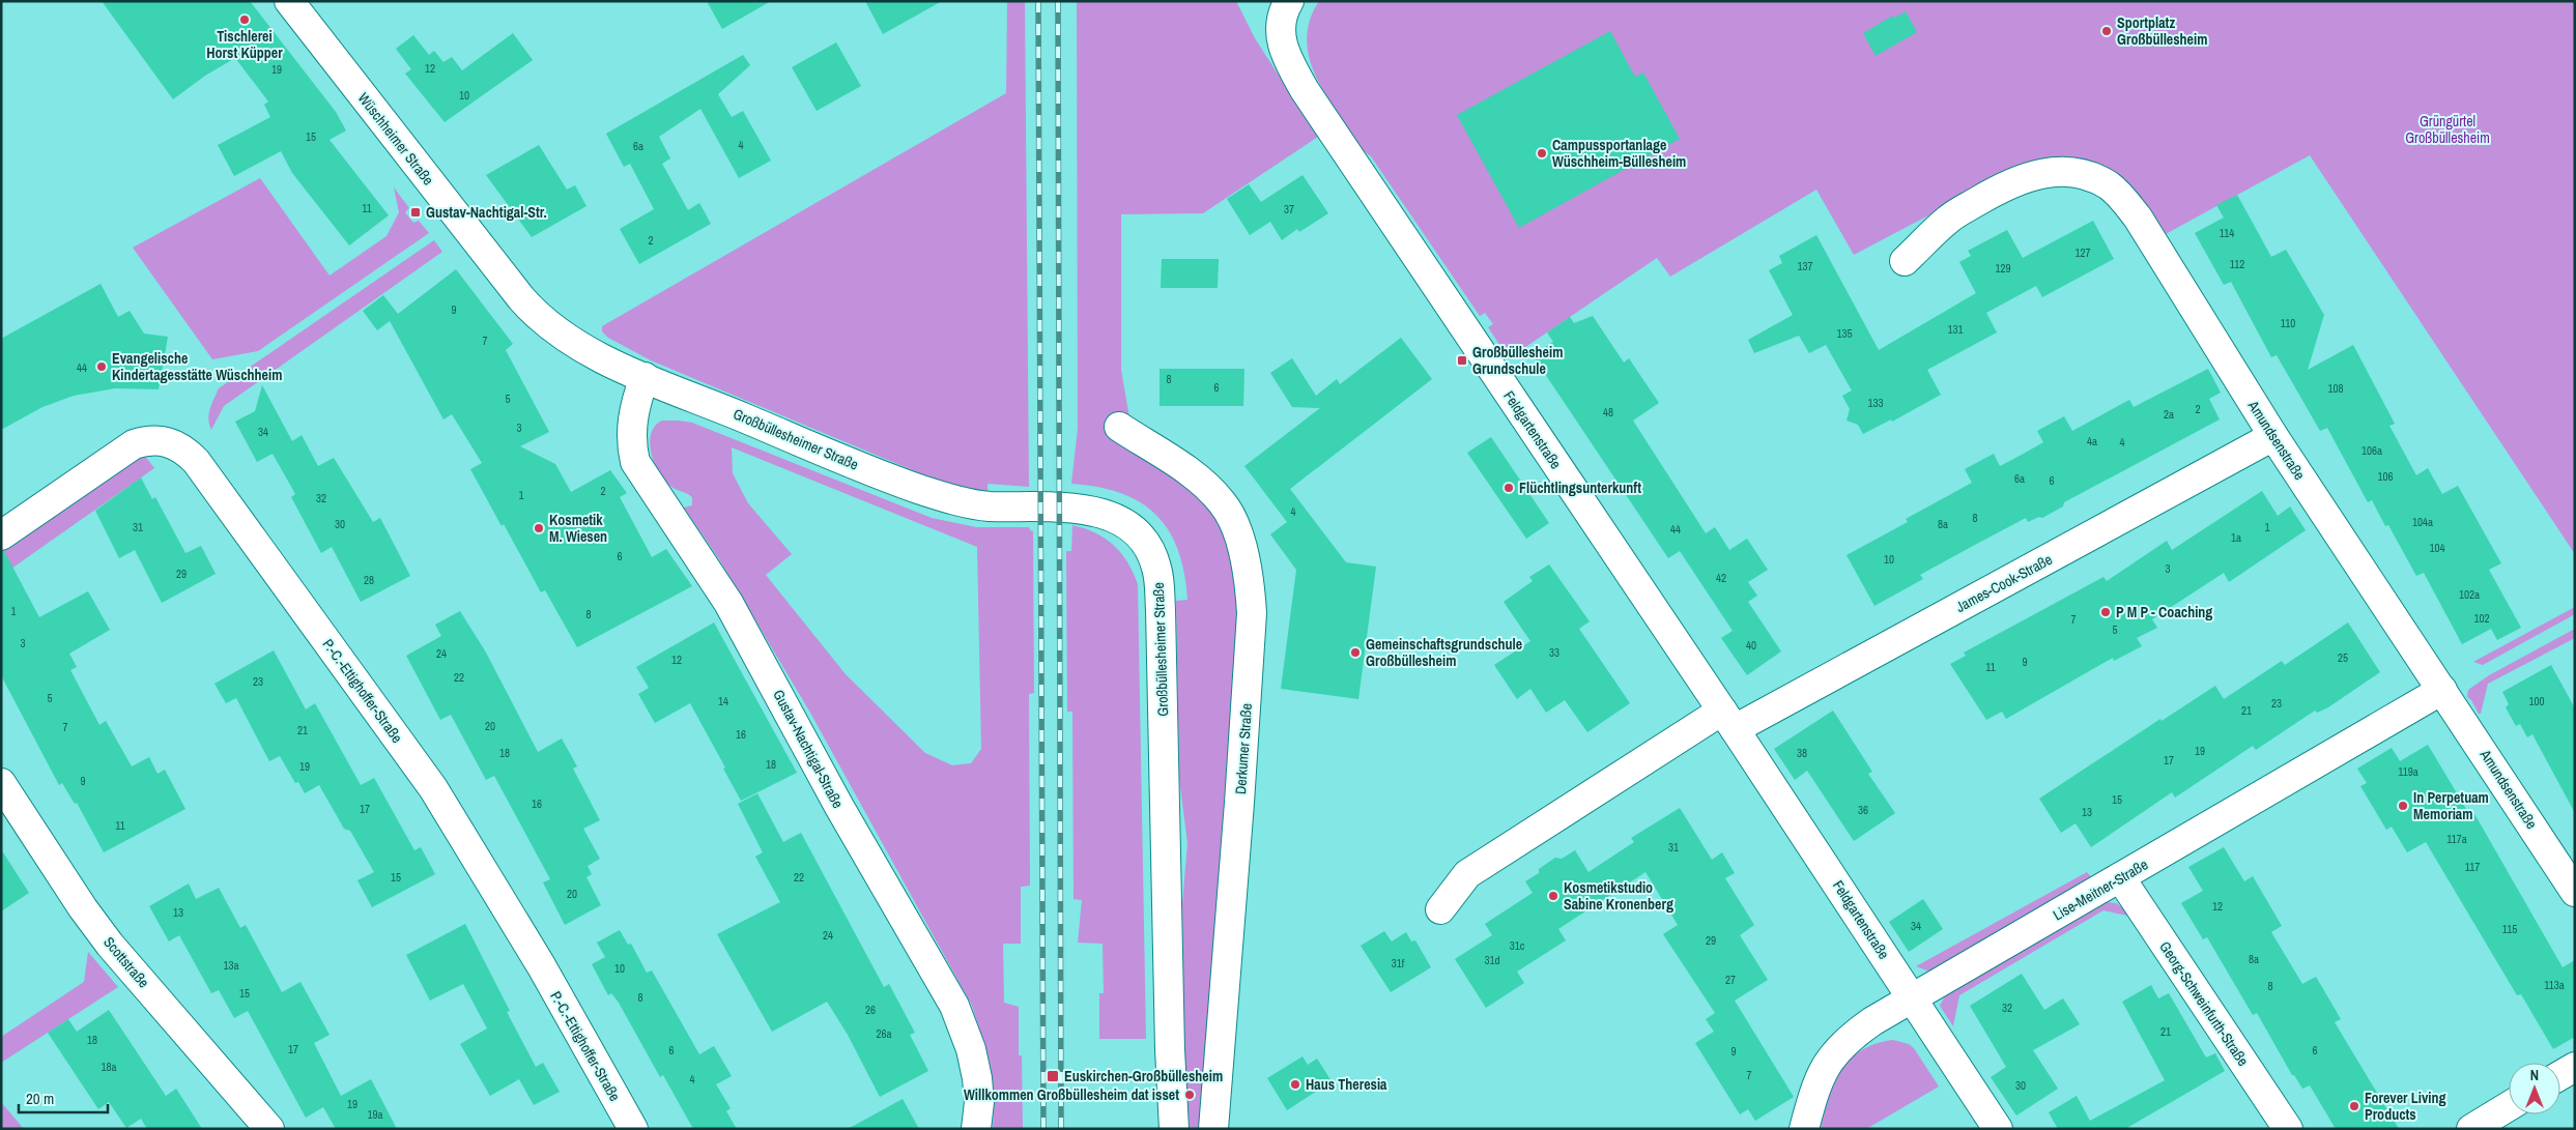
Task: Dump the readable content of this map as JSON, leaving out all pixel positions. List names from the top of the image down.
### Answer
{
  "streets": {
    "street": [
      "Wüschheimer Straße",
      "Feldgartenstraße",
      "Großbüllesheimer Straße",
      "Amundsenstraße",
      "James-Cook-Straße",
      "P.-C.-Ettighoffer-Straße",
      "Gustav-Nachtigal-Straße",
      "Derkumer Straße",
      "Lise-Meitner-Straße",
      "Scottstraße",
      "Georg-Schweinfurth-Straße"
    ]
  },
  "crossings": [
    ["Wüschheimer Straße", "Großbüllesheimer Straße"],
    ["Feldgartenstraße", "James-Cook-Straße"],
    ["Feldgartenstraße", "Lise-Meitner-Straße"],
    ["Großbüllesheimer Straße", "Gustav-Nachtigal-Straße"],
    ["Amundsenstraße", "James-Cook-Straße"],
    ["Amundsenstraße", "Lise-Meitner-Straße"],
    ["Lise-Meitner-Straße", "Georg-Schweinfurth-Straße"]
  ],
  "parks": ["Grüngürtel Großbüllesheim"],
  "places": {
    "other": [
      "Tischlerei Horst Küpper",
      "Sportplatz Großbüllesheim",
      "Campussportanlage Wüschheim-Büllesheim",
      "Evangelische Kindertagesstätte Wüschheim",
      "Flüchtlingsunterkunft",
      "Kosmetik M. Wiesen",
      "P M P - Coaching",
      "Gemeinschaftsgrundschule Großbüllesheim",
      "In Perpetuam Memoriam",
      "Kosmetikstudio Sabine Kronenberg",
      "Haus Theresia",
      "Willkommen Großbüllesheim dat isset",
      "Forever Living Products"
    ],
    "transit": ["Gustav-Nachtigal-Str.", "Großbüllesheim Grundschule", "Euskirchen-Großbüllesheim"]
  },
  "house_numbers": [
    "12",
    "19",
    "10",
    "15",
    "4",
    "6a",
    "11",
    "37",
    "114",
    "2",
    "127",
    "112",
    "137",
    "129",
    "9",
    "110",
    "131",
    "135",
    "7",
    "44",
    "8",
    "6",
    "108",
    "5",
    "133",
    "2",
    "48",
    "2a",
    "3",
    "34",
    "4a",
    "4",
    "106a",
    "106",
    "6a",
    "6",
    "2",
    "1",
    "32",
    "4",
    "8",
    "104a",
    "30",
    "8a",
    "31",
    "1",
    "44",
    "1a",
    "104",
    "6",
    "10",
    "3",
    "29",
    "42",
    "28",
    "102a",
    "1",
    "8",
    "102",
    "7",
    "5",
    "3",
    "40",
    "33",
    "24",
    "25",
    "12",
    "9",
    "11",
    "22",
    "23",
    "5",
    "14",
    "100",
    "23",
    "21",
    "20",
    "7",
    "21",
    "16",
    "19",
    "18",
    "38",
    "17",
    "18",
    "19",
    "119a",
    "9",
    "15",
    "16",
    "17",
    "36",
    "13",
    "11",
    "117a",
    "31",
    "117",
    "15",
    "22",
    "20",
    "12",
    "13",
    "34",
    "115",
    "24",
    "29",
    "31c",
    "8a",
    "31d",
    "31f",
    "13a",
    "10",
    "27",
    "113a",
    "8",
    "15",
    "8",
    "32",
    "26",
    "21",
    "26a",
    "18",
    "17",
    "6",
    "6",
    "9",
    "18a",
    "7",
    "4",
    "30",
    "19",
    "19a"
  ],
  "scale_bar": "20 m",
  "north": "top"
}
